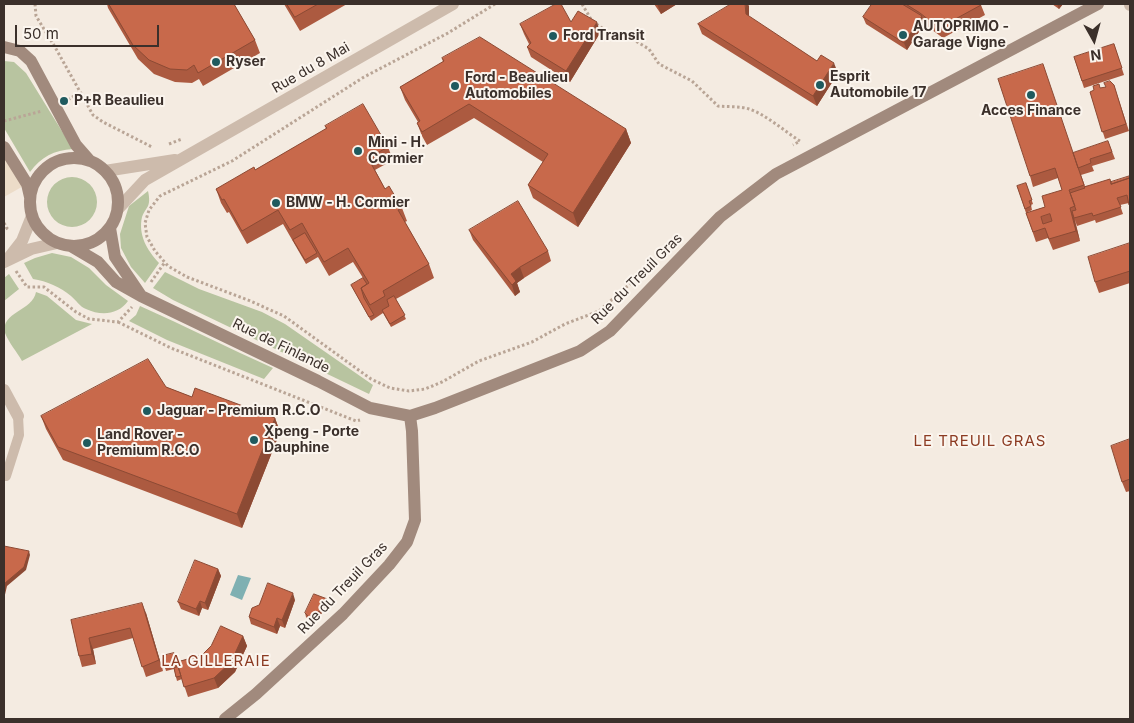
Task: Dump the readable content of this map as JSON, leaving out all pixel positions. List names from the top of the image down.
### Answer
{
  "streets": {
    "street": ["Rue du 8 Mai", "Rue du Treuil Gras", "Rue de Finlande"]
  },
  "crossings": [
    ["Rue du 8 Mai", "Rue de Finlande"],
    ["Rue du Treuil Gras", "Rue de Finlande"]
  ],
  "districts": ["LE TREUIL GRAS", "LA GILLERAIE"],
  "places": [
    "AUTOPRIMO - Garage Vigne",
    "Ford Transit",
    "Ryser",
    "Esprit Automobile 17",
    "Ford - Beaulieu Automobiles",
    "Acces Finance",
    "P+R Beaulieu",
    "Mini - H. Cormier",
    "BMW - H. Cormier",
    "Jaguar - Premium R.C.O",
    "Xpeng - Porte Dauphine",
    "Land Rover - Premium R.C.O"
  ],
  "scale_bar": "50 m",
  "north": "bottom"
}
